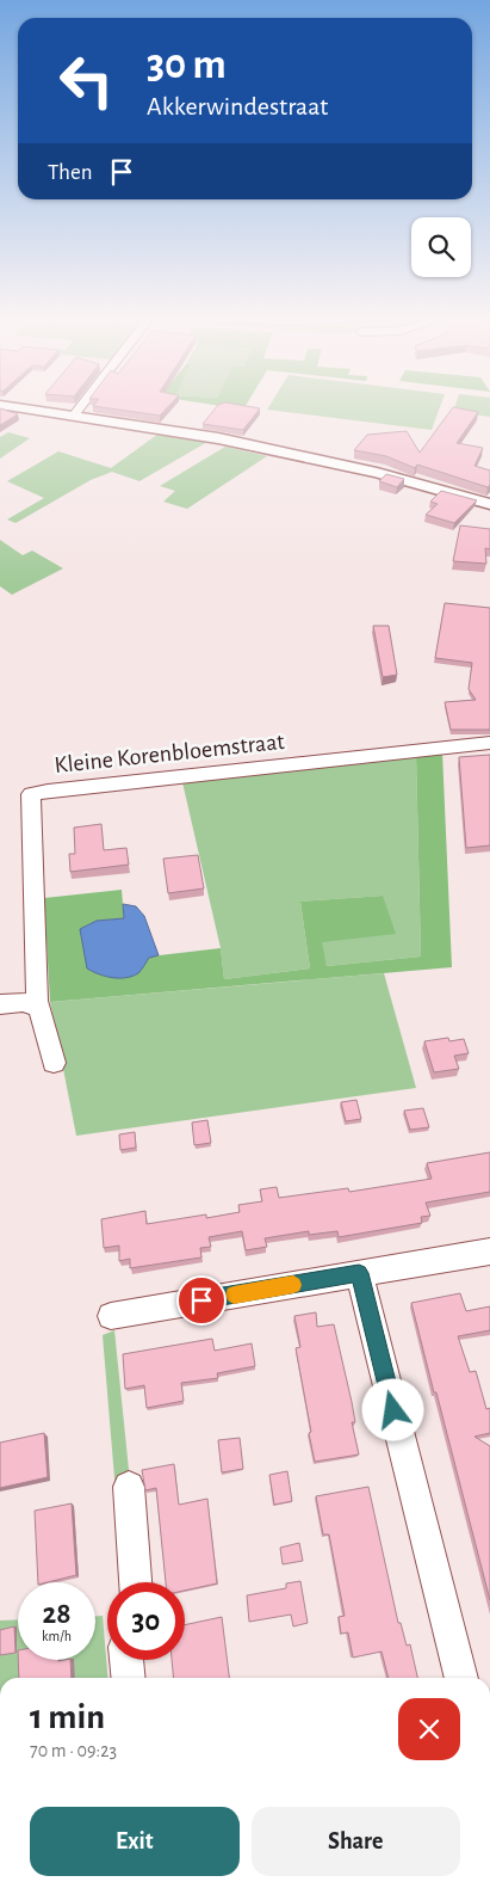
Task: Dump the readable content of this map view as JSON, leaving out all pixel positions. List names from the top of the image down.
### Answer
{
  "streets": {
    "street": ["Kleine Korenbloemstraat"]
  },
  "page": {
    "turn": ["30 m", "Akkerwindestraat"],
    "then": "Then",
    "speed": "28 km/h",
    "limit": "30",
    "heading": ["1 min", "70 m · 09:23"],
    "buttons": ["Exit", "Share"]
  }
}
